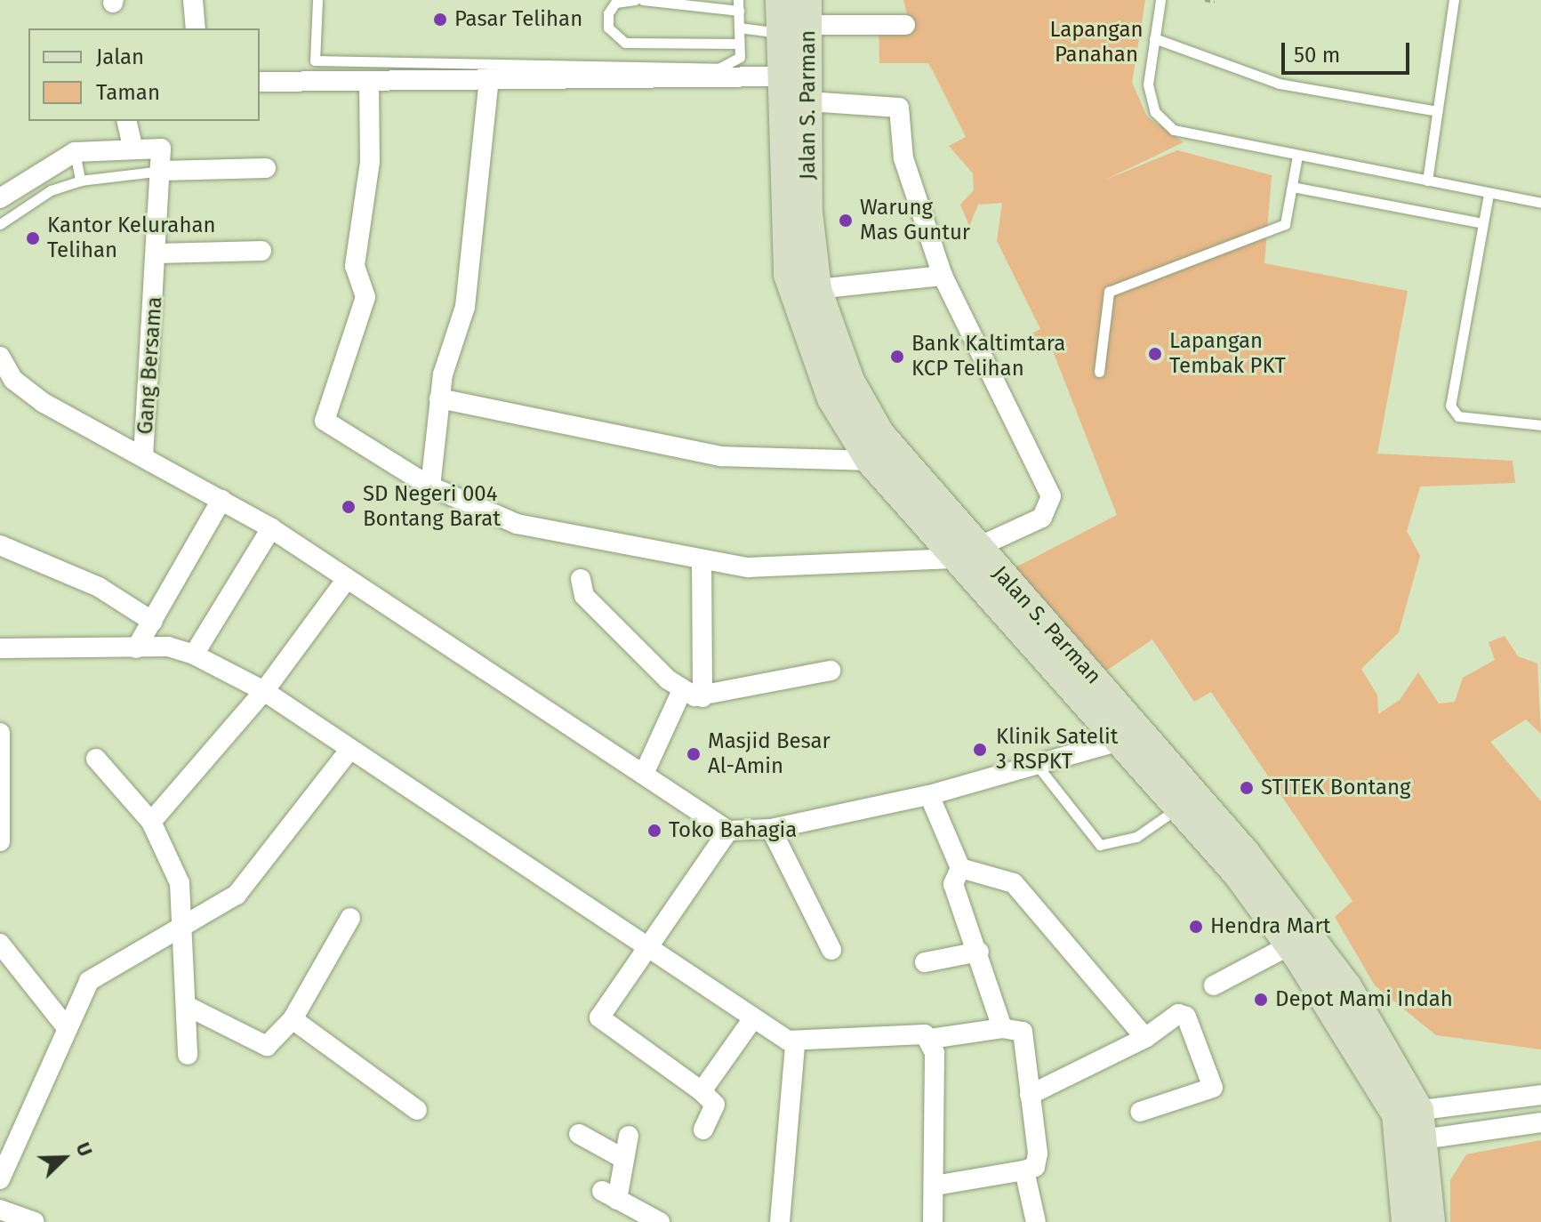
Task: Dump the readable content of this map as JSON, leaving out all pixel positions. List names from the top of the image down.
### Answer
{
  "streets": {
    "main road": ["Jalan S. Parman"],
    "street": ["Gang Bersama"]
  },
  "parks": ["Lapangan Panahan"],
  "places": [
    "Pasar Telihan",
    "Warung Mas Guntur",
    "Kantor Kelurahan Telihan",
    "Lapangan Tembak PKT",
    "Bank Kaltimtara KCP Telihan",
    "SD Negeri 004 Bontang Barat",
    "Klinik Satelit 3 RSPKT",
    "Masjid Besar Al-Amin",
    "STITEK Bontang",
    "Toko Bahagia",
    "Hendra Mart",
    "Depot Mami Indah"
  ],
  "legend": ["Jalan", "Taman"],
  "scale_bar": "50 m",
  "north": "top right"
}
